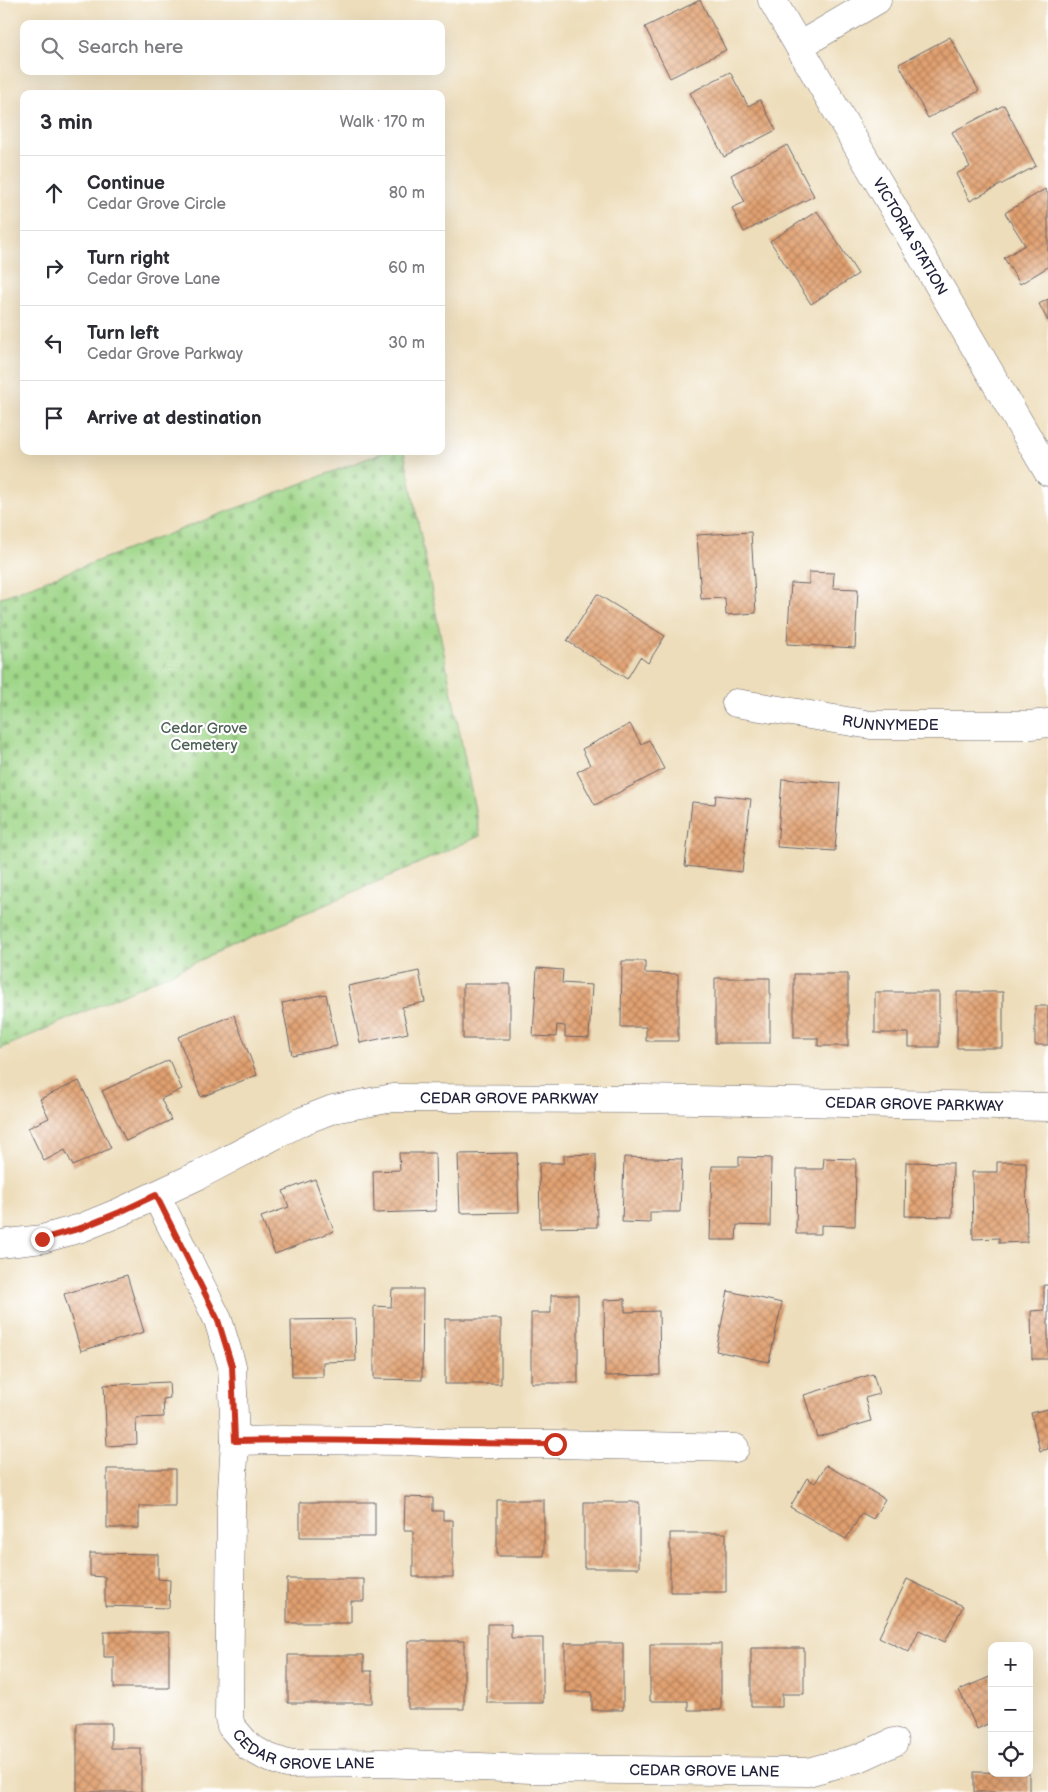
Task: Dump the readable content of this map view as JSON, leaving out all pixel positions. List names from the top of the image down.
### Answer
{
  "streets": {
    "street": [
      "VICTORIA STATION",
      "RUNNYMEDE",
      "CEDAR GROVE PARKWAY",
      "CEDAR GROVE LANE"
    ]
  },
  "crossings": [
    ["CEDAR GROVE PARKWAY", "CEDAR GROVE LANE"]
  ],
  "parks": ["Cedar Grove Cemetery"],
  "page": {
    "search": "Search here",
    "heading": ["3 min", "Walk · 170 m"],
    "list": [
      ["Continue", "Cedar Grove Circle", "80 m"],
      ["Turn right", "Cedar Grove Lane", "60 m"],
      ["Turn left", "Cedar Grove Parkway", "30 m"],
      "Arrive at destination"
    ],
    "map_buttons": ["+", "−"]
  }
}
